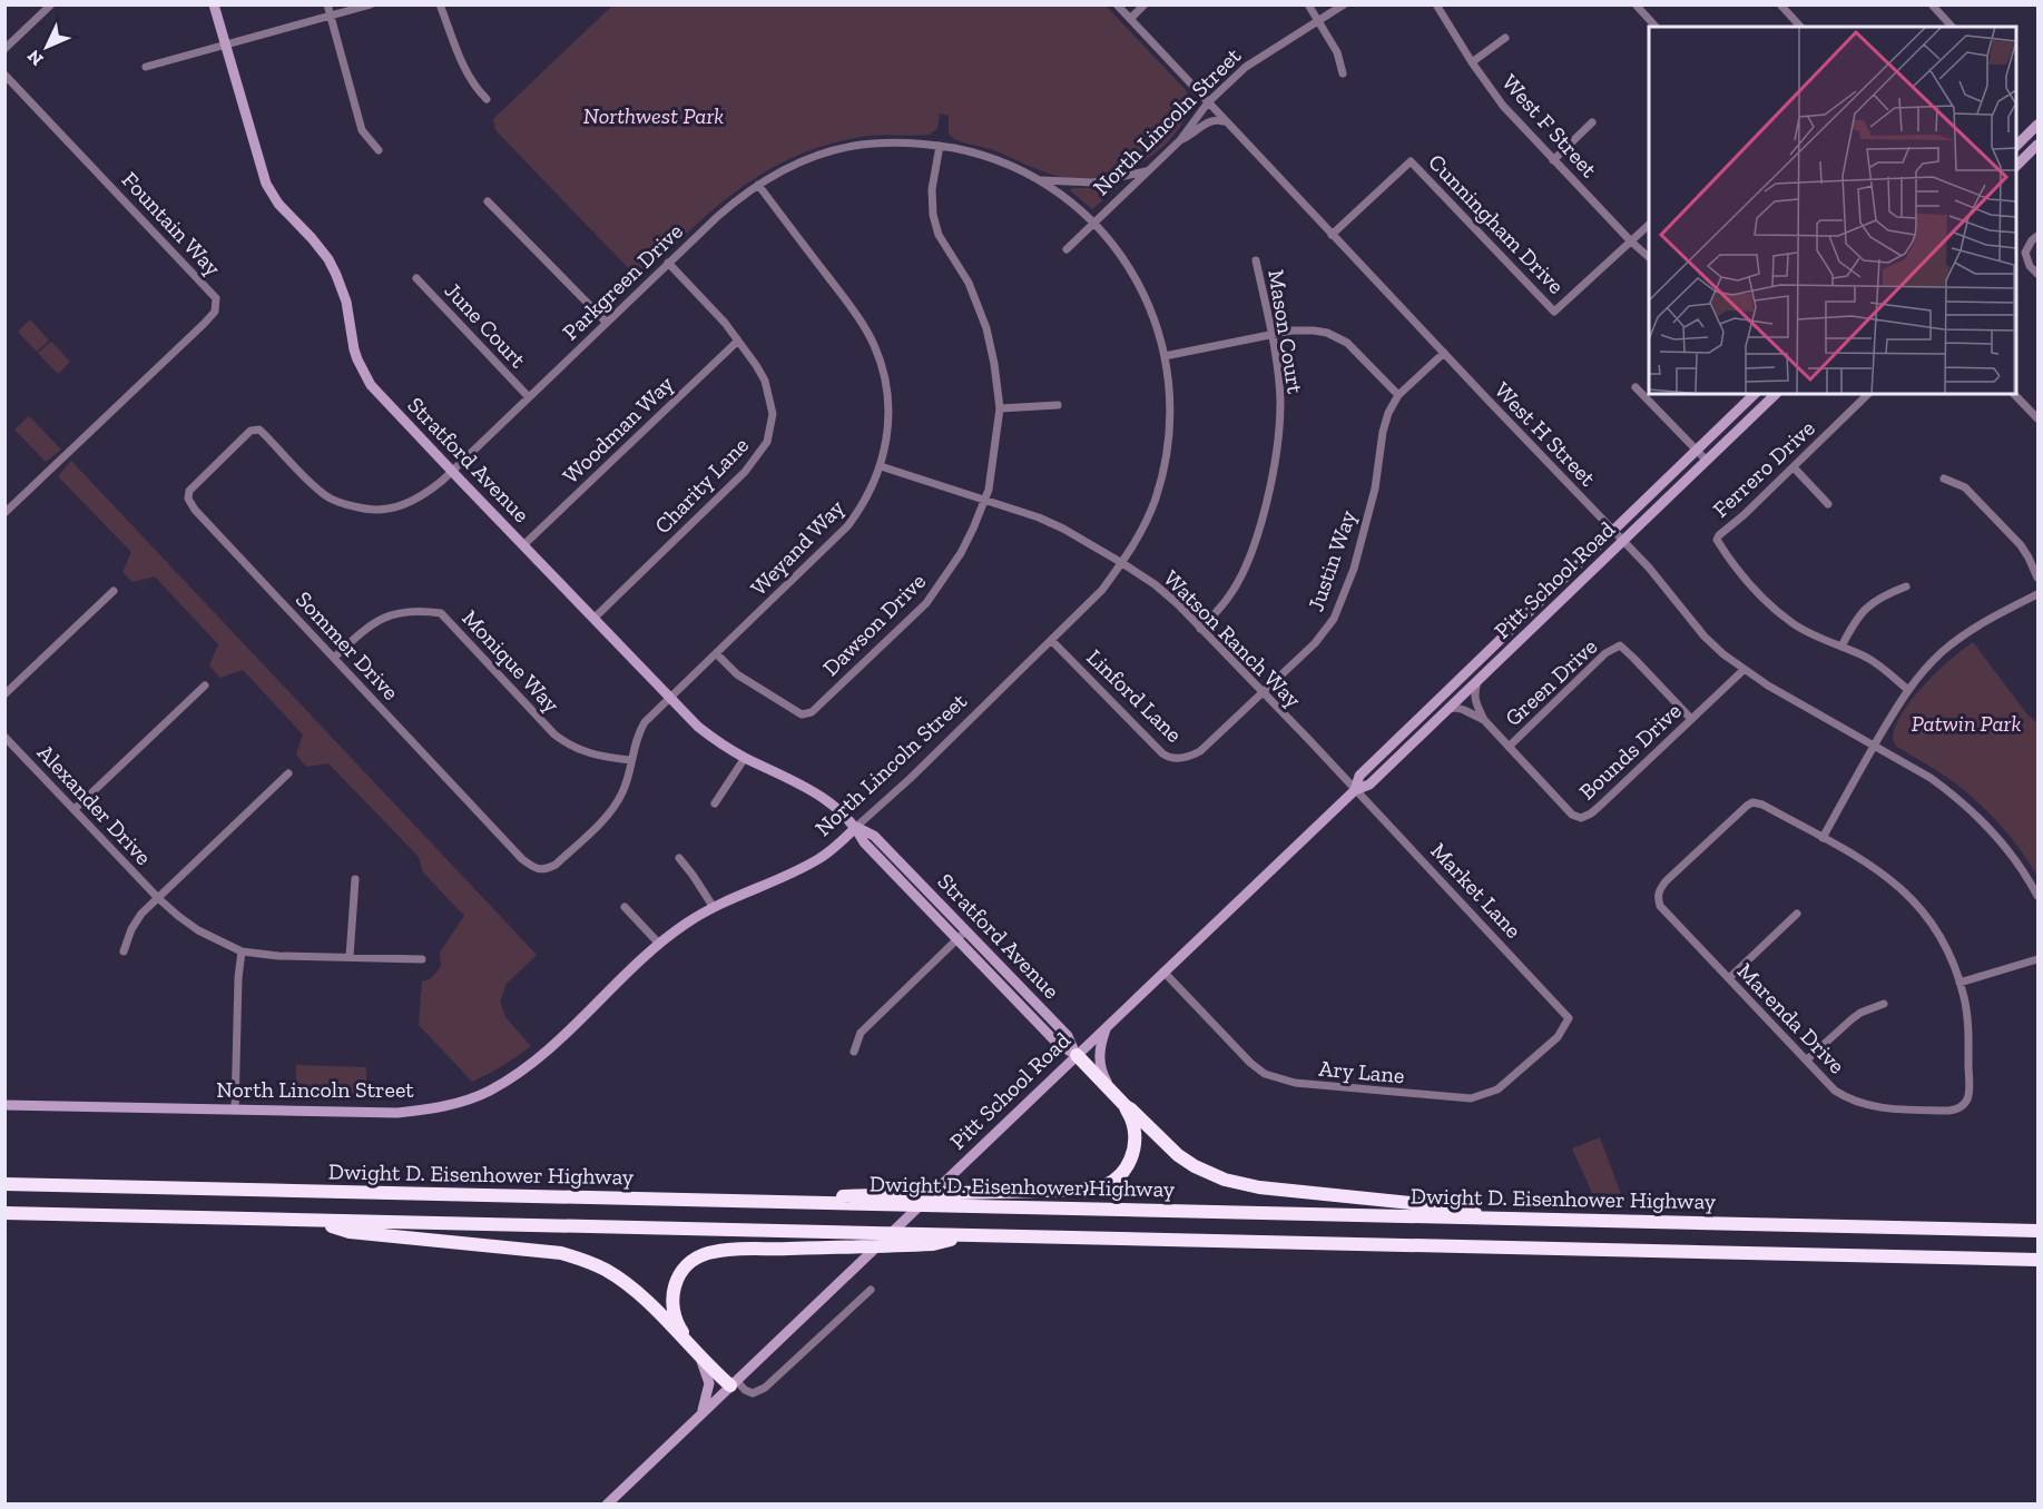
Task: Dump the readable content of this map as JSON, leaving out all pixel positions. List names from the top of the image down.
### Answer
{
  "streets": {
    "highway": ["Dwight D. Eisenhower Highway"],
    "street": [
      "North Lincoln Street",
      "West F Street",
      "Fountain Way",
      "Cunningham Drive",
      "Parkgreen Drive",
      "June Court",
      "Mason Court",
      "Woodman Way",
      "West H Street",
      "Stratford Avenue",
      "Ferrero Drive",
      "Charity Lane",
      "Weyand Way",
      "Justin Way",
      "Pitt School Road",
      "Dawson Drive",
      "Watson Ranch Way",
      "Sommer Drive",
      "Monique Way",
      "Green Drive",
      "Linford Lane",
      "Bounds Drive",
      "Alexander Drive",
      "Market Lane",
      "Marenda Drive",
      "Ary Lane"
    ]
  },
  "crossings": [
    ["North Lincoln Street", "Parkgreen Drive"],
    ["North Lincoln Street", "West H Street"],
    ["North Lincoln Street", "Stratford Avenue"],
    ["North Lincoln Street", "Watson Ranch Way"],
    ["North Lincoln Street", "Linford Lane"],
    ["West F Street", "Cunningham Drive"],
    ["Cunningham Drive", "West H Street"],
    ["Parkgreen Drive", "June Court"],
    ["Parkgreen Drive", "Stratford Avenue"],
    ["Parkgreen Drive", "Charity Lane"],
    ["Parkgreen Drive", "Weyand Way"],
    ["Parkgreen Drive", "Dawson Drive"],
    ["Parkgreen Drive", "Sommer Drive"],
    ["Mason Court", "Watson Ranch Way"],
    ["Woodman Way", "Stratford Avenue"],
    ["Woodman Way", "Charity Lane"],
    ["West H Street", "Justin Way"],
    ["West H Street", "Pitt School Road"],
    ["West H Street", "Bounds Drive"],
    ["Stratford Avenue", "Charity Lane"],
    ["Stratford Avenue", "Weyand Way"],
    ["Stratford Avenue", "Pitt School Road"],
    ["Weyand Way", "Dawson Drive"],
    ["Weyand Way", "Watson Ranch Way"],
    ["Weyand Way", "Sommer Drive"],
    ["Weyand Way", "Monique Way"],
    ["Justin Way", "Watson Ranch Way"],
    ["Justin Way", "Linford Lane"],
    ["Pitt School Road", "Watson Ranch Way"],
    ["Pitt School Road", "Bounds Drive"],
    ["Pitt School Road", "Market Lane"],
    ["Pitt School Road", "Ary Lane"],
    ["Dawson Drive", "Watson Ranch Way"],
    ["Watson Ranch Way", "Market Lane"],
    ["Sommer Drive", "Monique Way"],
    ["Green Drive", "Bounds Drive"],
    ["Market Lane", "Ary Lane"]
  ],
  "parks": ["Northwest Park", "Patwin Park"],
  "north": "bottom left"
}
